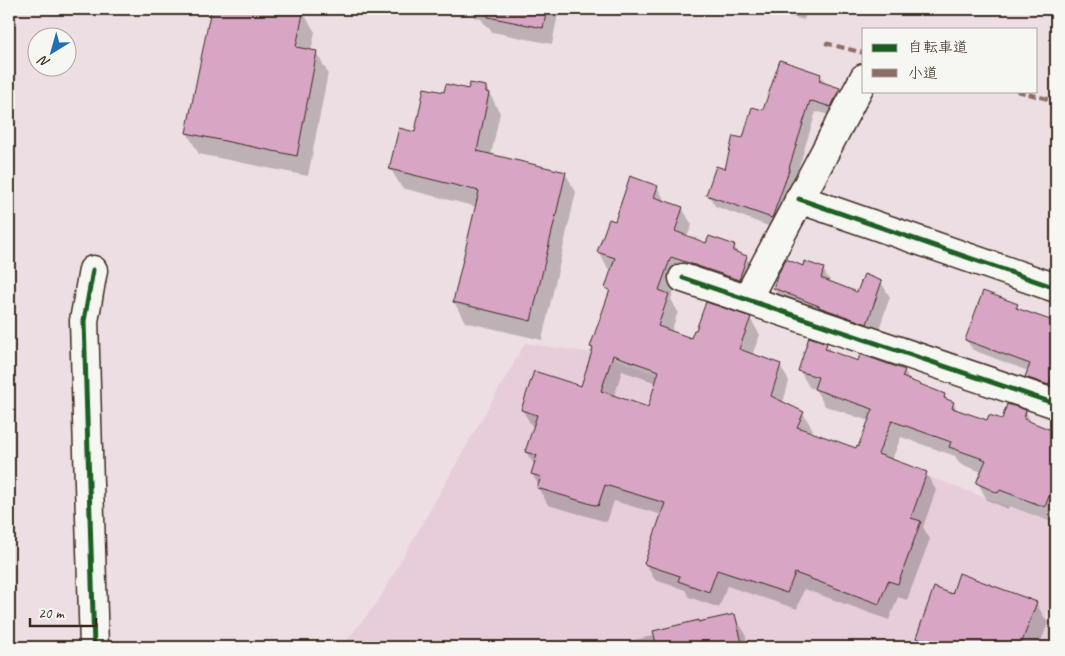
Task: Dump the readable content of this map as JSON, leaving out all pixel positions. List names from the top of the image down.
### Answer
{
  "legend": ["自転車道", "小道"],
  "scale_bar": "20 m",
  "north": "bottom left"
}
